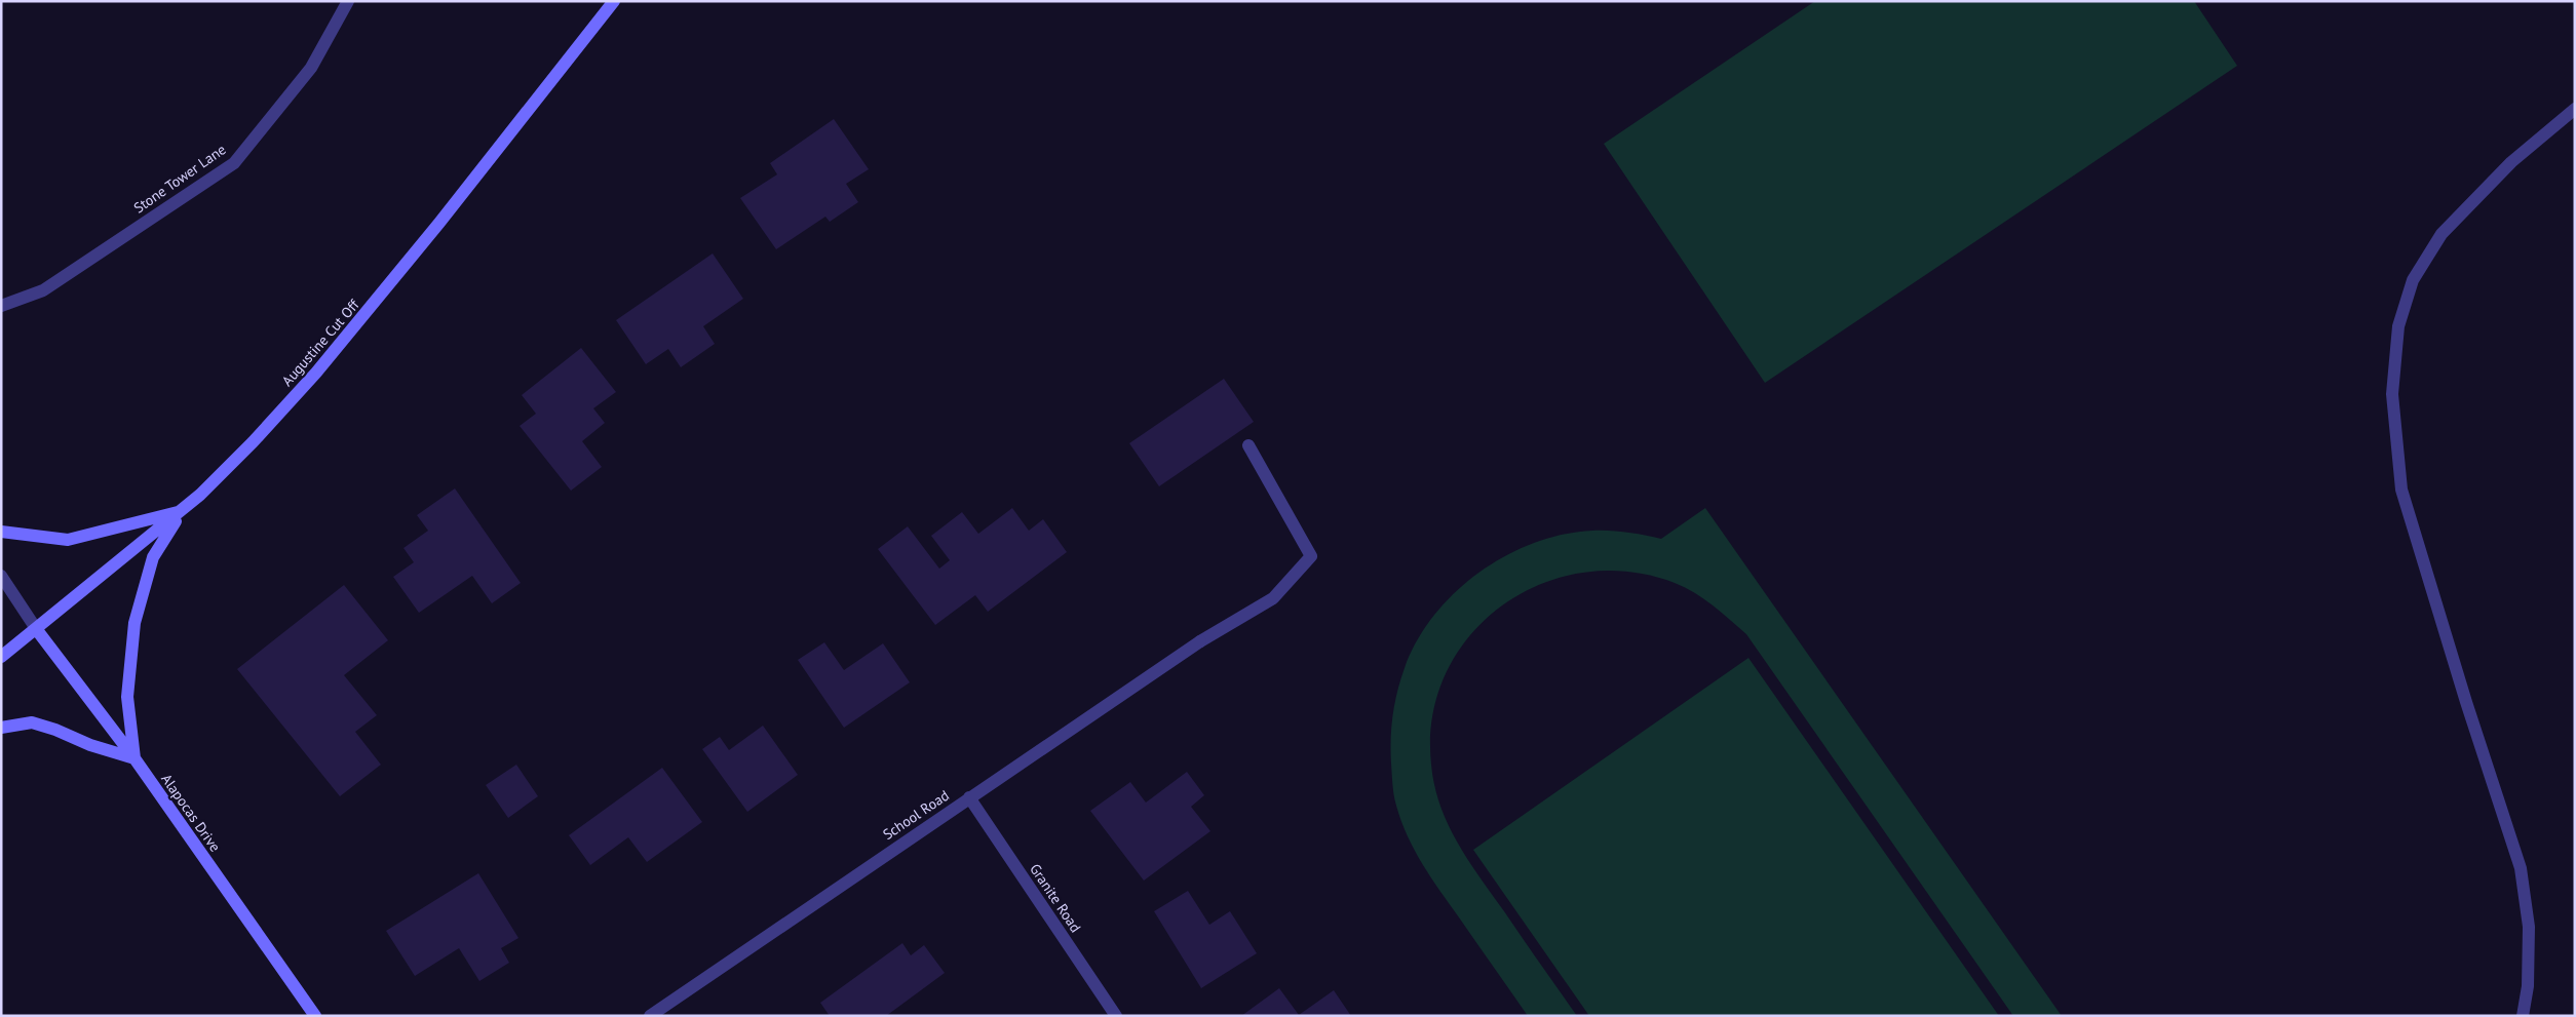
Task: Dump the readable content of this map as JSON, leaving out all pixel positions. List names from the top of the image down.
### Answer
{
  "streets": {
    "street": [
      "Stone Tower Lane",
      "Augustine Cut Off",
      "Alapocas Drive",
      "School Road",
      "Granite Road"
    ]
  },
  "crossings": [
    ["Augustine Cut Off", "Alapocas Drive"],
    ["School Road", "Granite Road"]
  ]
}
